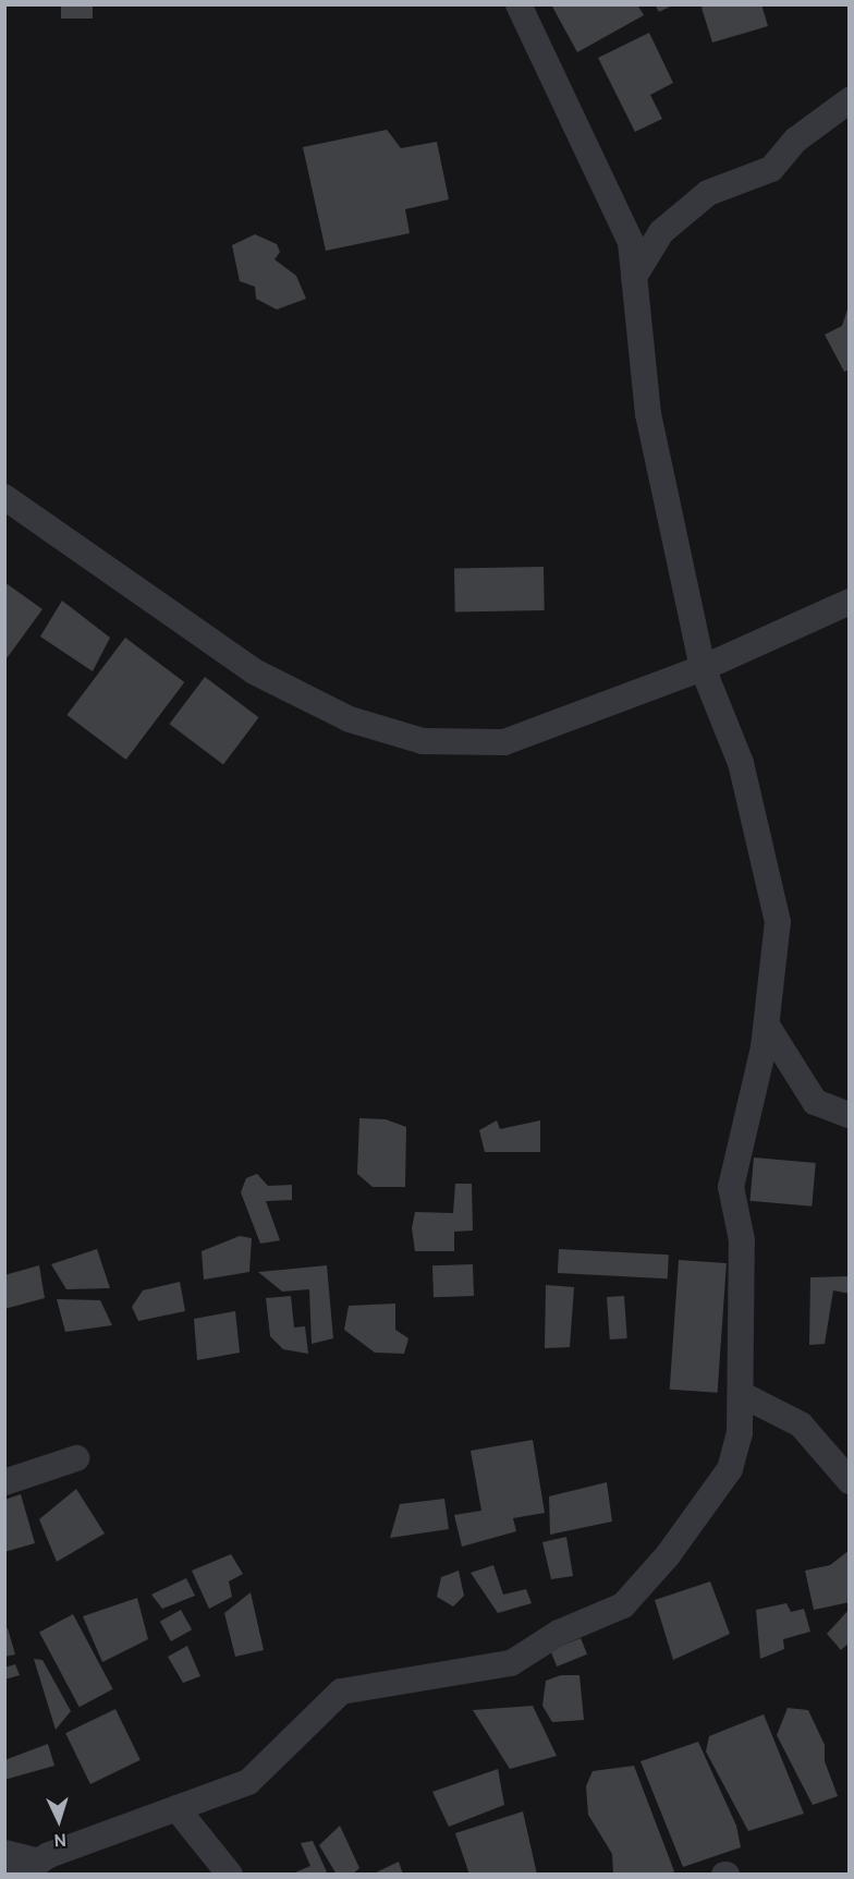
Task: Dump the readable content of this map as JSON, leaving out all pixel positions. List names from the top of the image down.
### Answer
{
  "north": "bottom"
}
